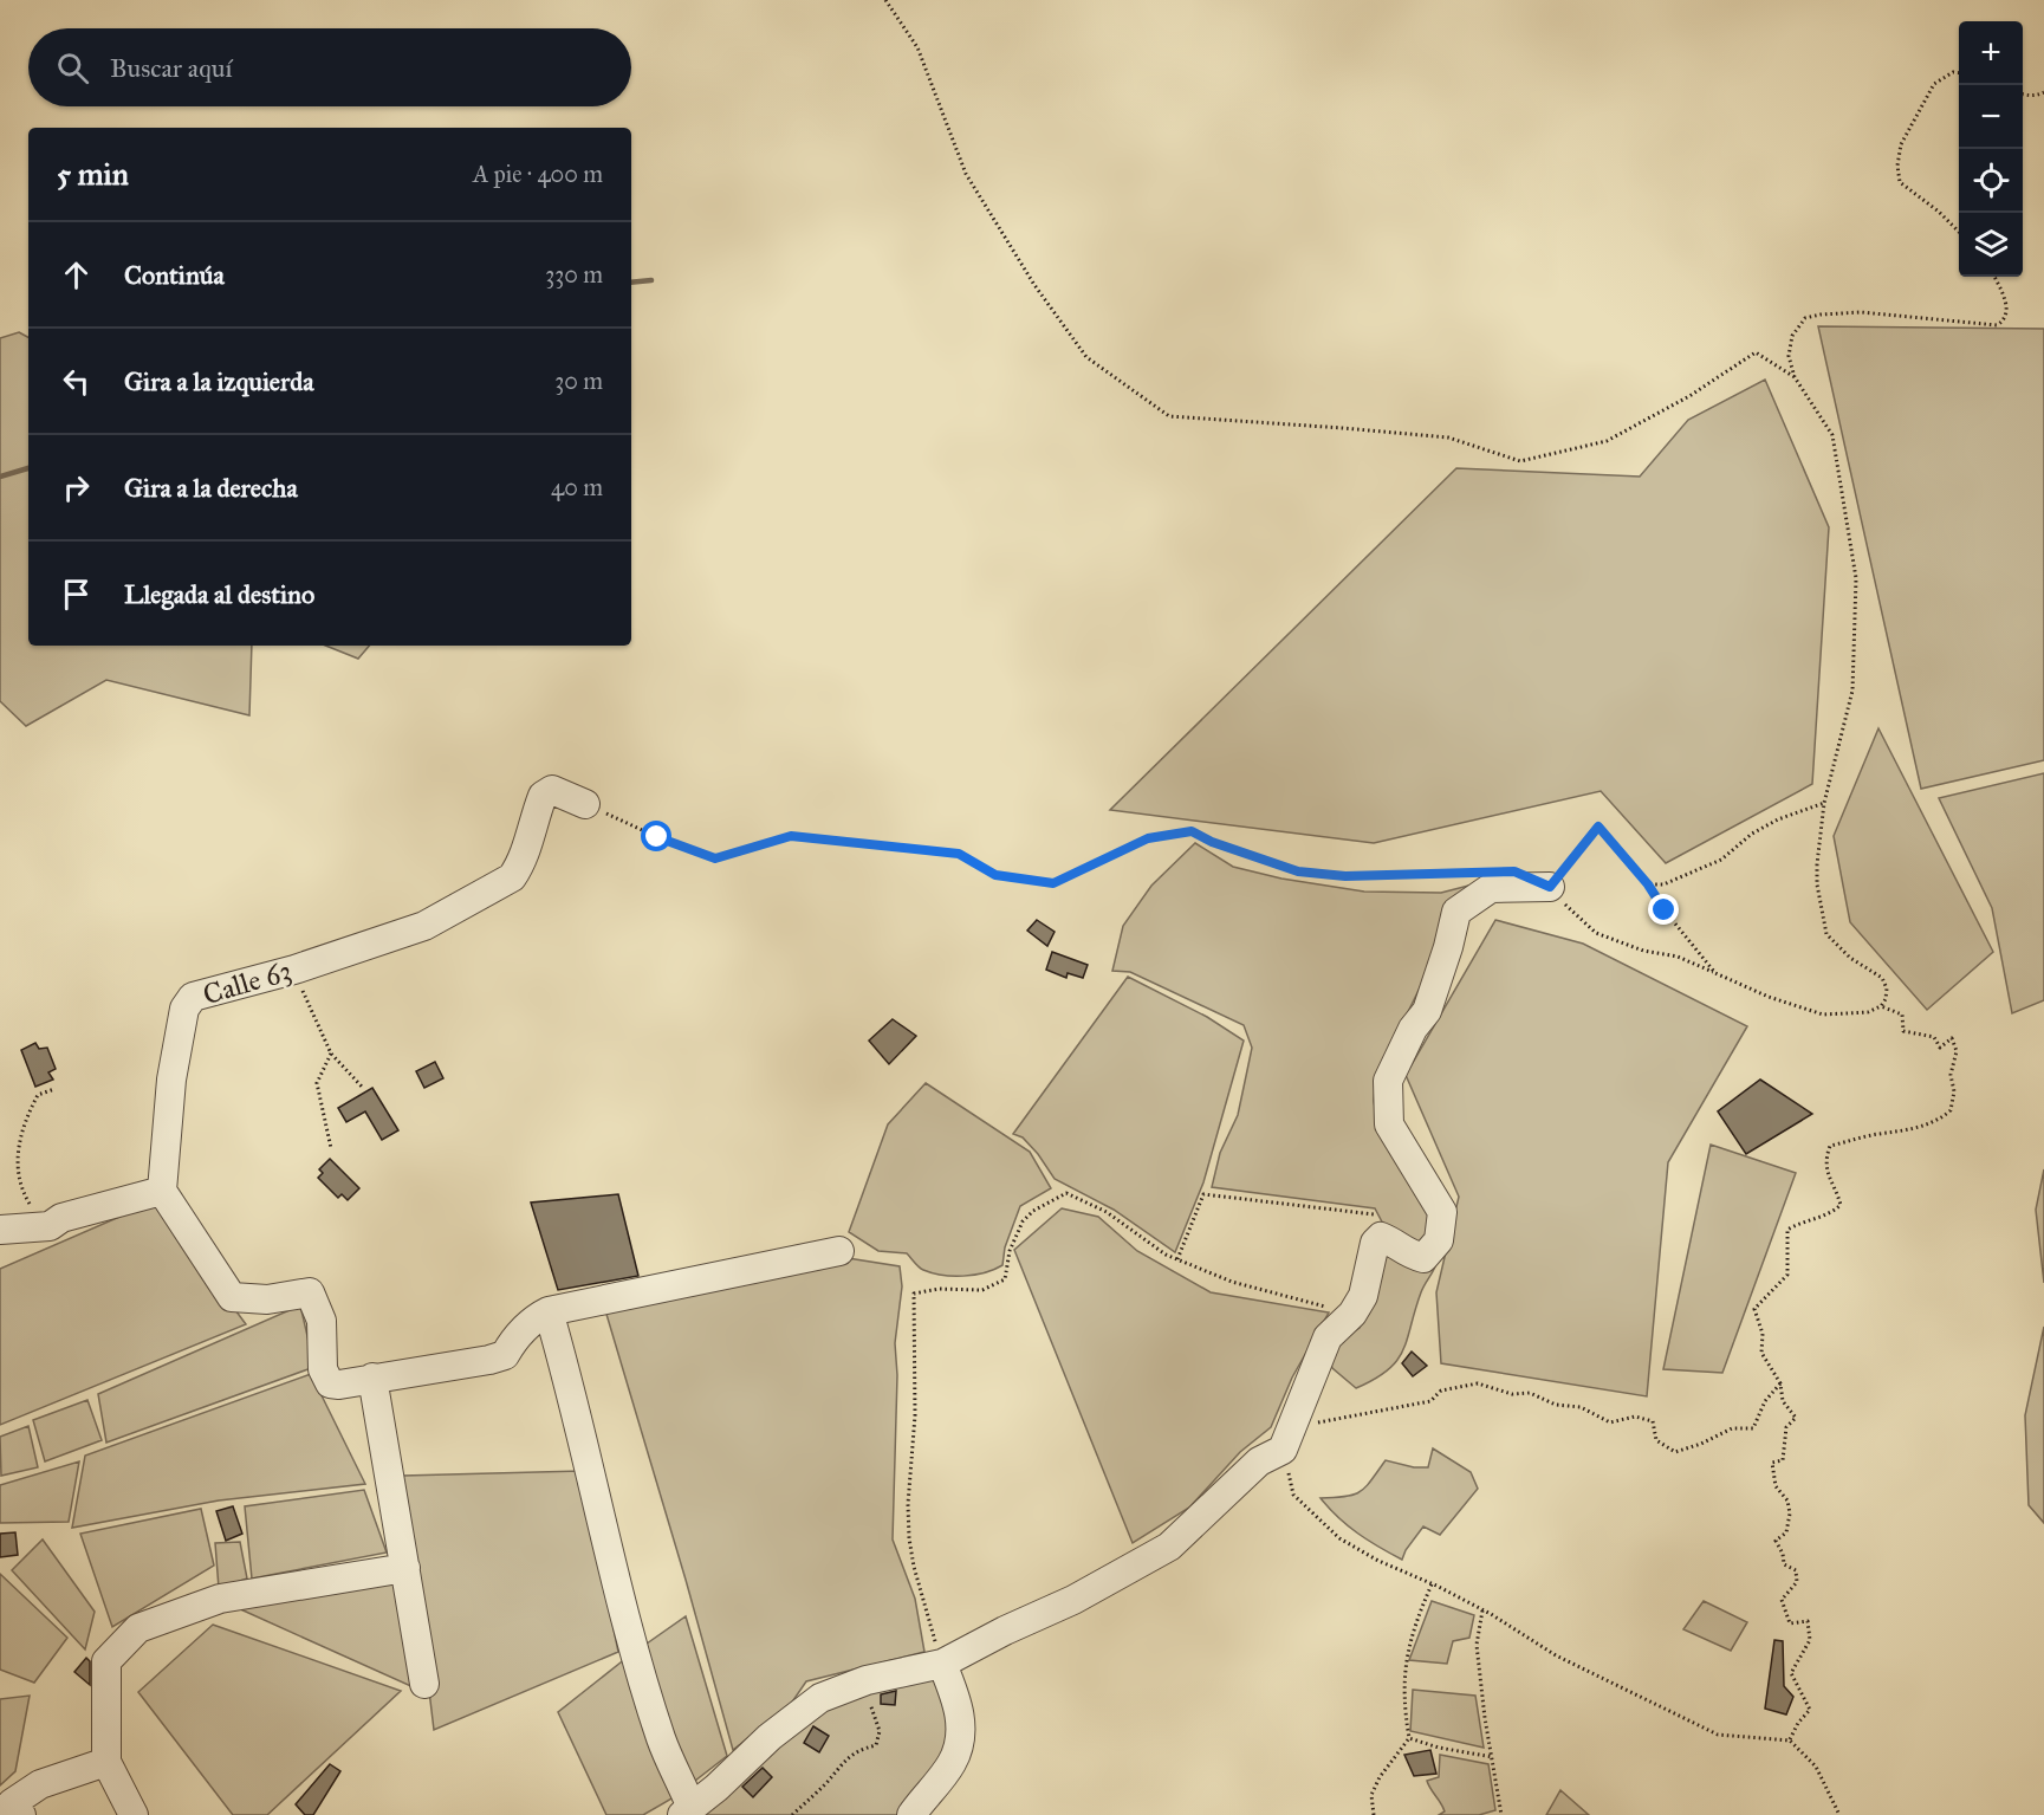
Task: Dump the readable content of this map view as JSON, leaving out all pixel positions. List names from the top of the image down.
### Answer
{
  "streets": {
    "street": ["Calle 63"]
  },
  "page": {
    "map_buttons": ["+", "−"],
    "search": "Buscar aquí",
    "heading": ["5 min", "A pie · 400 m"],
    "list": [
      ["Continúa", "330 m"],
      ["Gira a la izquierda", "30 m"],
      ["Gira a la derecha", "40 m"],
      "Llegada al destino"
    ]
  }
}
